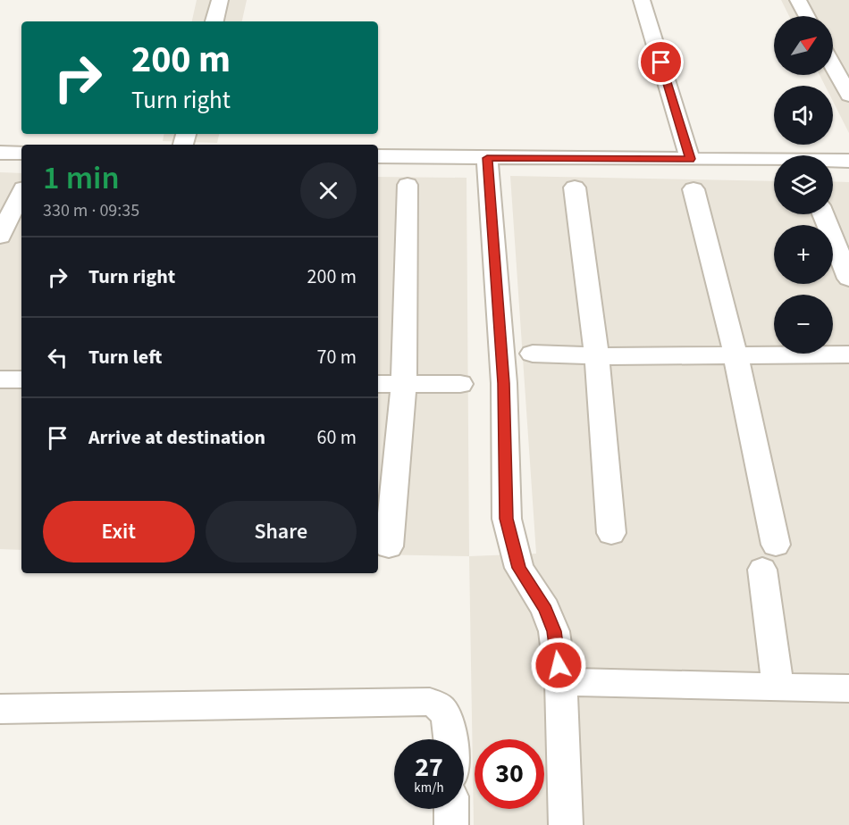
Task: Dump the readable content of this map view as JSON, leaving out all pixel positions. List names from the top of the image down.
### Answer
{
  "north": "top right",
  "page": {
    "map_buttons": ["+", "−"],
    "turn": ["200 m", "Turn right"],
    "heading": ["1 min", "330 m · 09:35"],
    "list": [
      {
        "name": "Turn right",
        "value": "200 m"
      },
      {
        "name": "Turn left",
        "value": "70 m"
      },
      {
        "name": "Arrive at destination",
        "value": "60 m"
      }
    ],
    "buttons": ["Exit", "Share"],
    "speed": "27 km/h",
    "limit": "30"
  }
}
